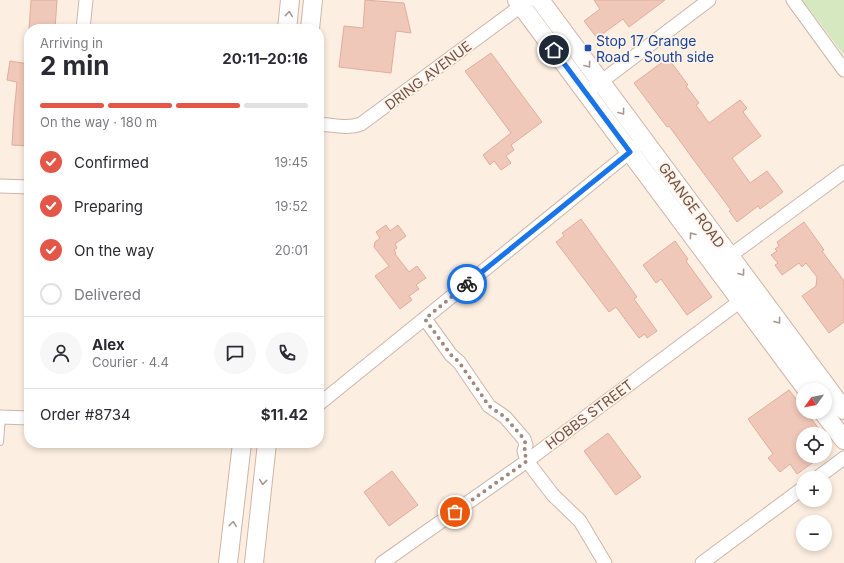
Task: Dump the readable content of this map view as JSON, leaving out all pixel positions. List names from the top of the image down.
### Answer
{
  "streets": {
    "main road": ["GRANGE ROAD"],
    "street": ["DRING AVENUE", "HOBBS STREET"]
  },
  "crossings": [
    ["DRING AVENUE", "GRANGE ROAD"],
    ["GRANGE ROAD", "HOBBS STREET"]
  ],
  "places": {
    "transit": ["Stop 17 Grange Road - South side"]
  },
  "north": "bottom left",
  "page": {
    "heading": ["2 min", "Arriving in", "20:11–20:16"],
    "panel": [
      "Alex",
      "Courier · 4.4",
      "Order #8734",
      "$11.42"
    ],
    "bar": "On the way · 180 m",
    "list": [
      ["Confirmed", "19:45"],
      ["Preparing", "19:52"],
      ["On the way", "20:01"],
      "Delivered"
    ],
    "map_buttons": ["+", "−"]
  }
}
